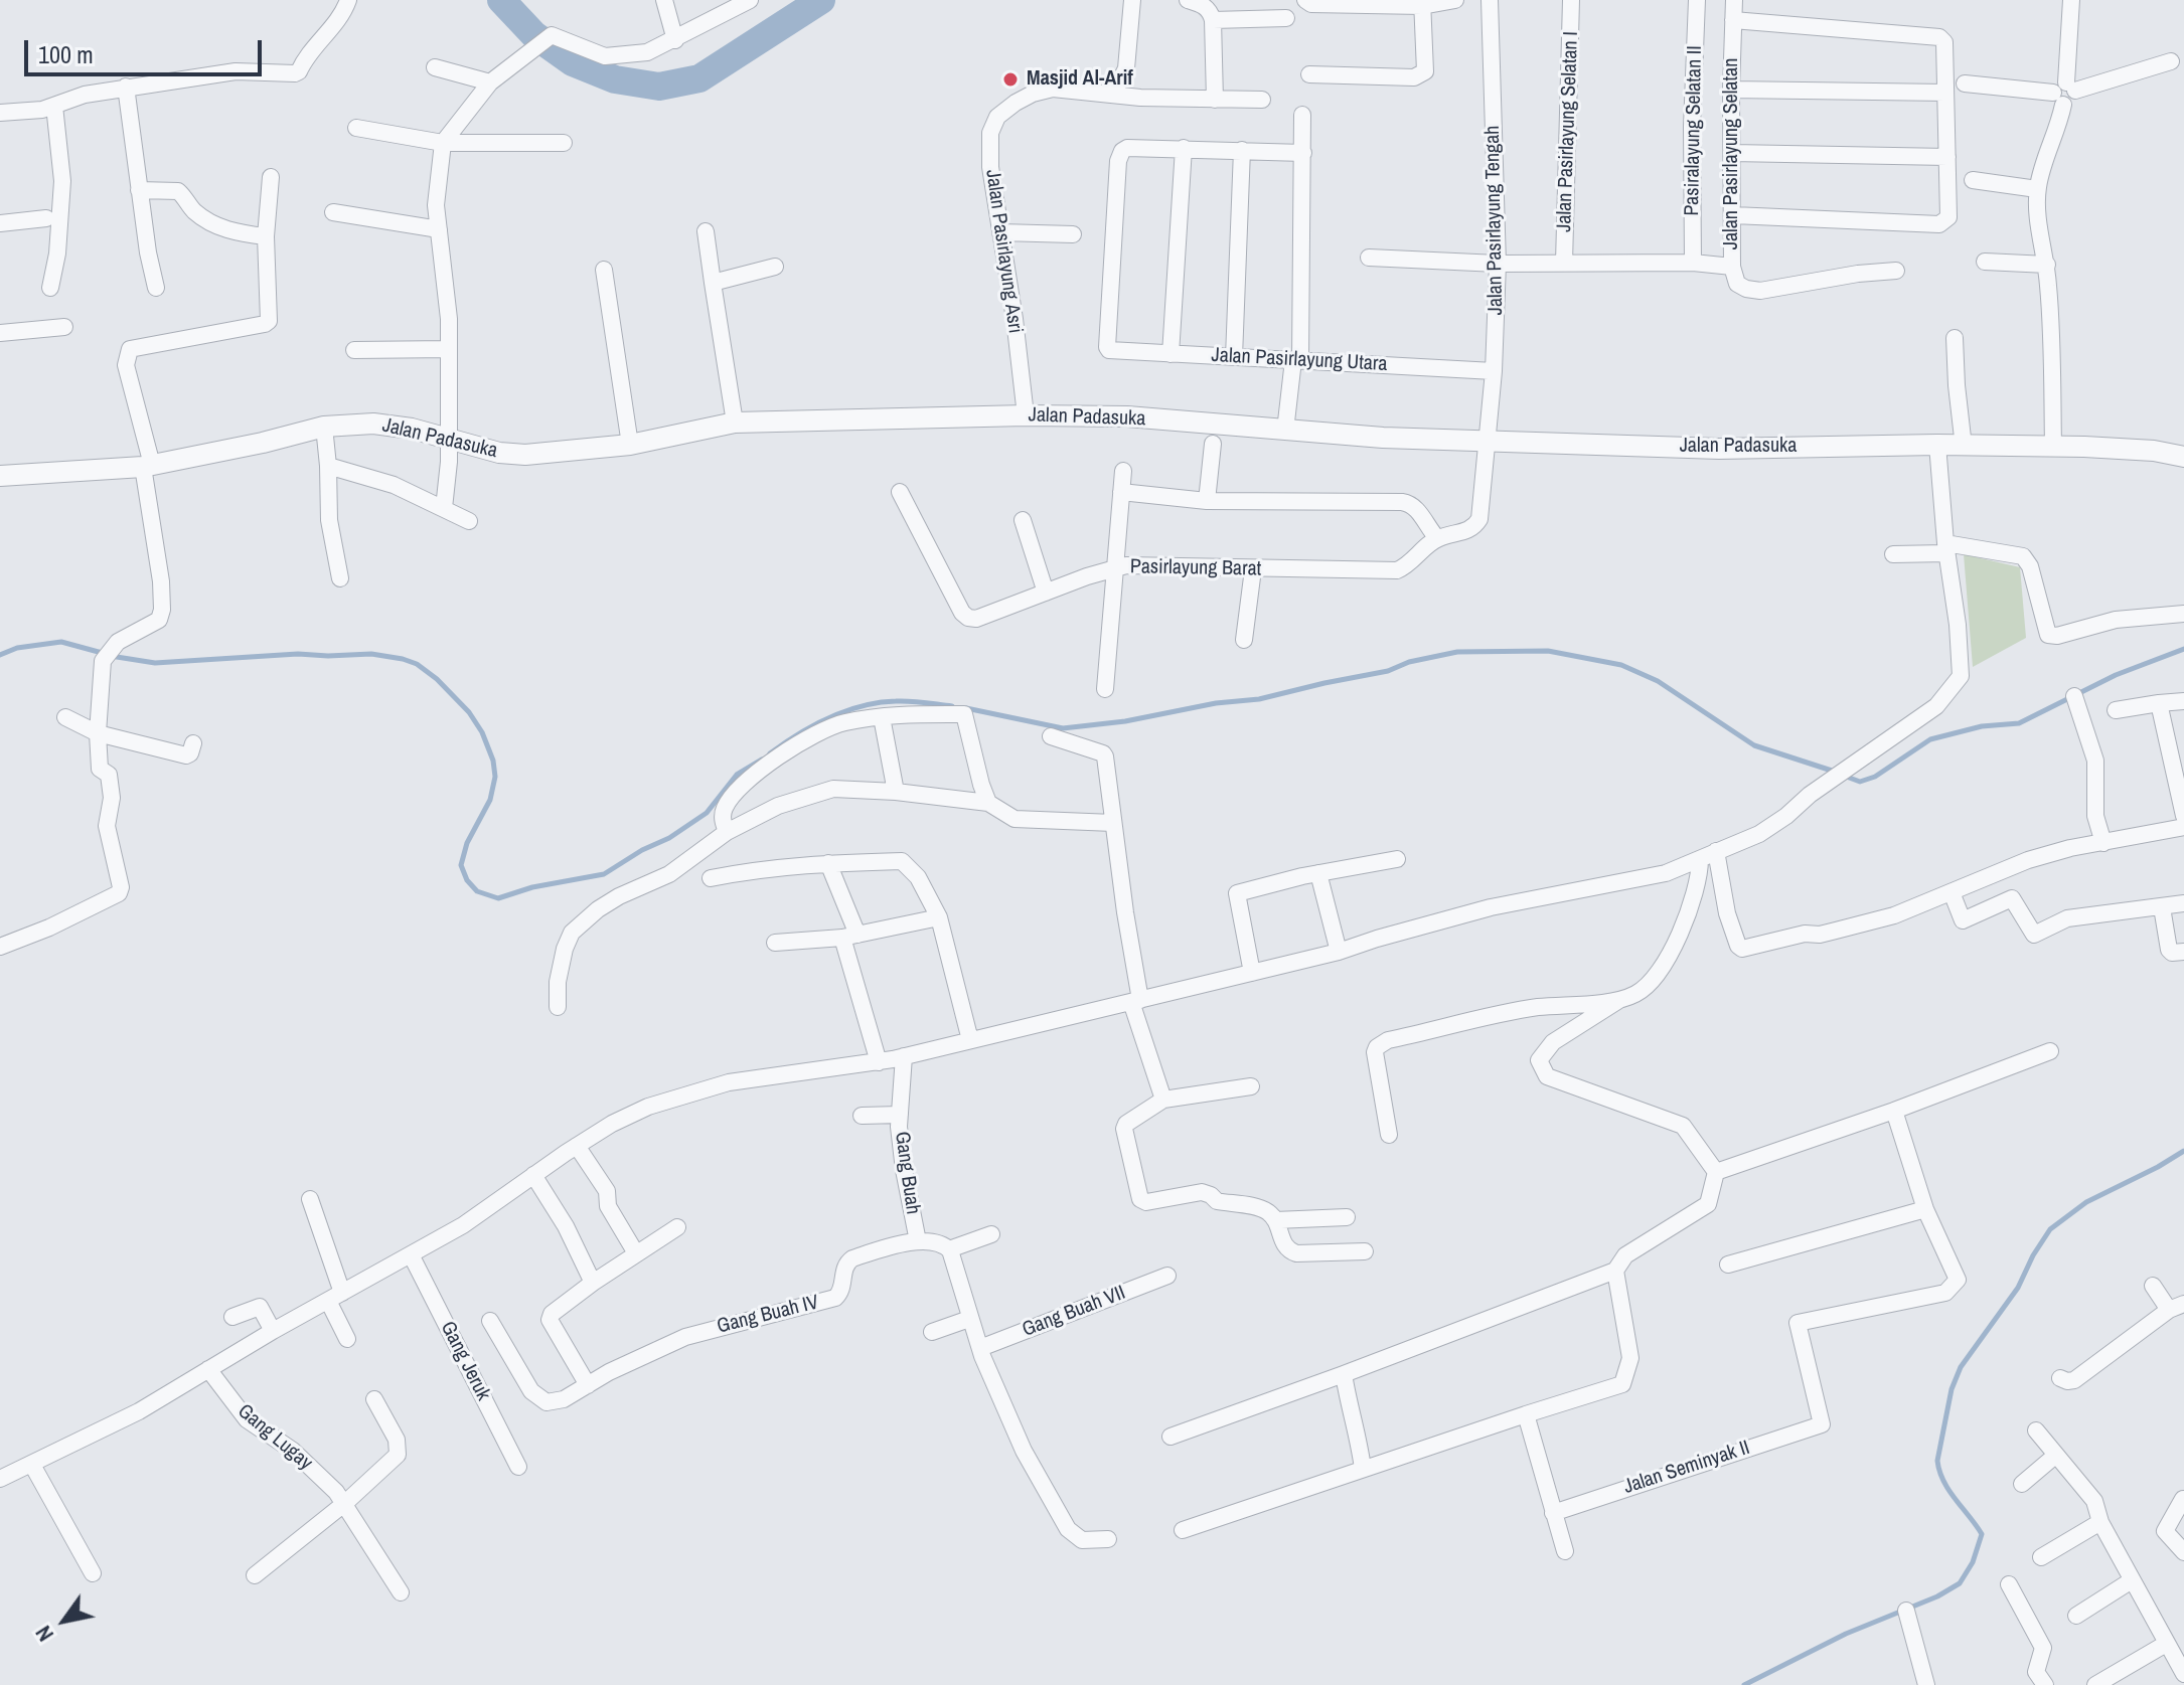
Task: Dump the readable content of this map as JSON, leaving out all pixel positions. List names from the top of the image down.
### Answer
{
  "streets": {
    "street": [
      "Pasiralayung Selatan II",
      "Jalan Pasirlayung Selatan I",
      "Jalan Pasirlayung Selatan",
      "Jalan Pasirlayung Tengah",
      "Jalan Pasirlayung Asri",
      "Jalan Pasirlayung Utara",
      "Jalan Padasuka",
      "Pasirlayung Barat",
      "Gang Buah",
      "Gang Buah VII",
      "Gang Buah IV",
      "Gang Jeruk",
      "Gang Lugay",
      "Jalan Seminyak II"
    ]
  },
  "crossings": [
    ["Pasiralayung Selatan II", "Jalan Pasirlayung Selatan"],
    ["Jalan Pasirlayung Selatan I", "Jalan Pasirlayung Selatan"],
    ["Jalan Pasirlayung Selatan", "Jalan Pasirlayung Tengah"],
    ["Jalan Pasirlayung Tengah", "Jalan Pasirlayung Utara"],
    ["Jalan Pasirlayung Tengah", "Jalan Padasuka"],
    ["Jalan Pasirlayung Tengah", "Pasirlayung Barat"],
    ["Jalan Pasirlayung Asri", "Jalan Padasuka"],
    ["Jalan Padasuka", "Pasirlayung Barat"],
    ["Gang Buah", "Gang Buah IV"]
  ],
  "places": ["Masjid Al-Arif"],
  "scale_bar": "100 m",
  "north": "bottom left"
}
